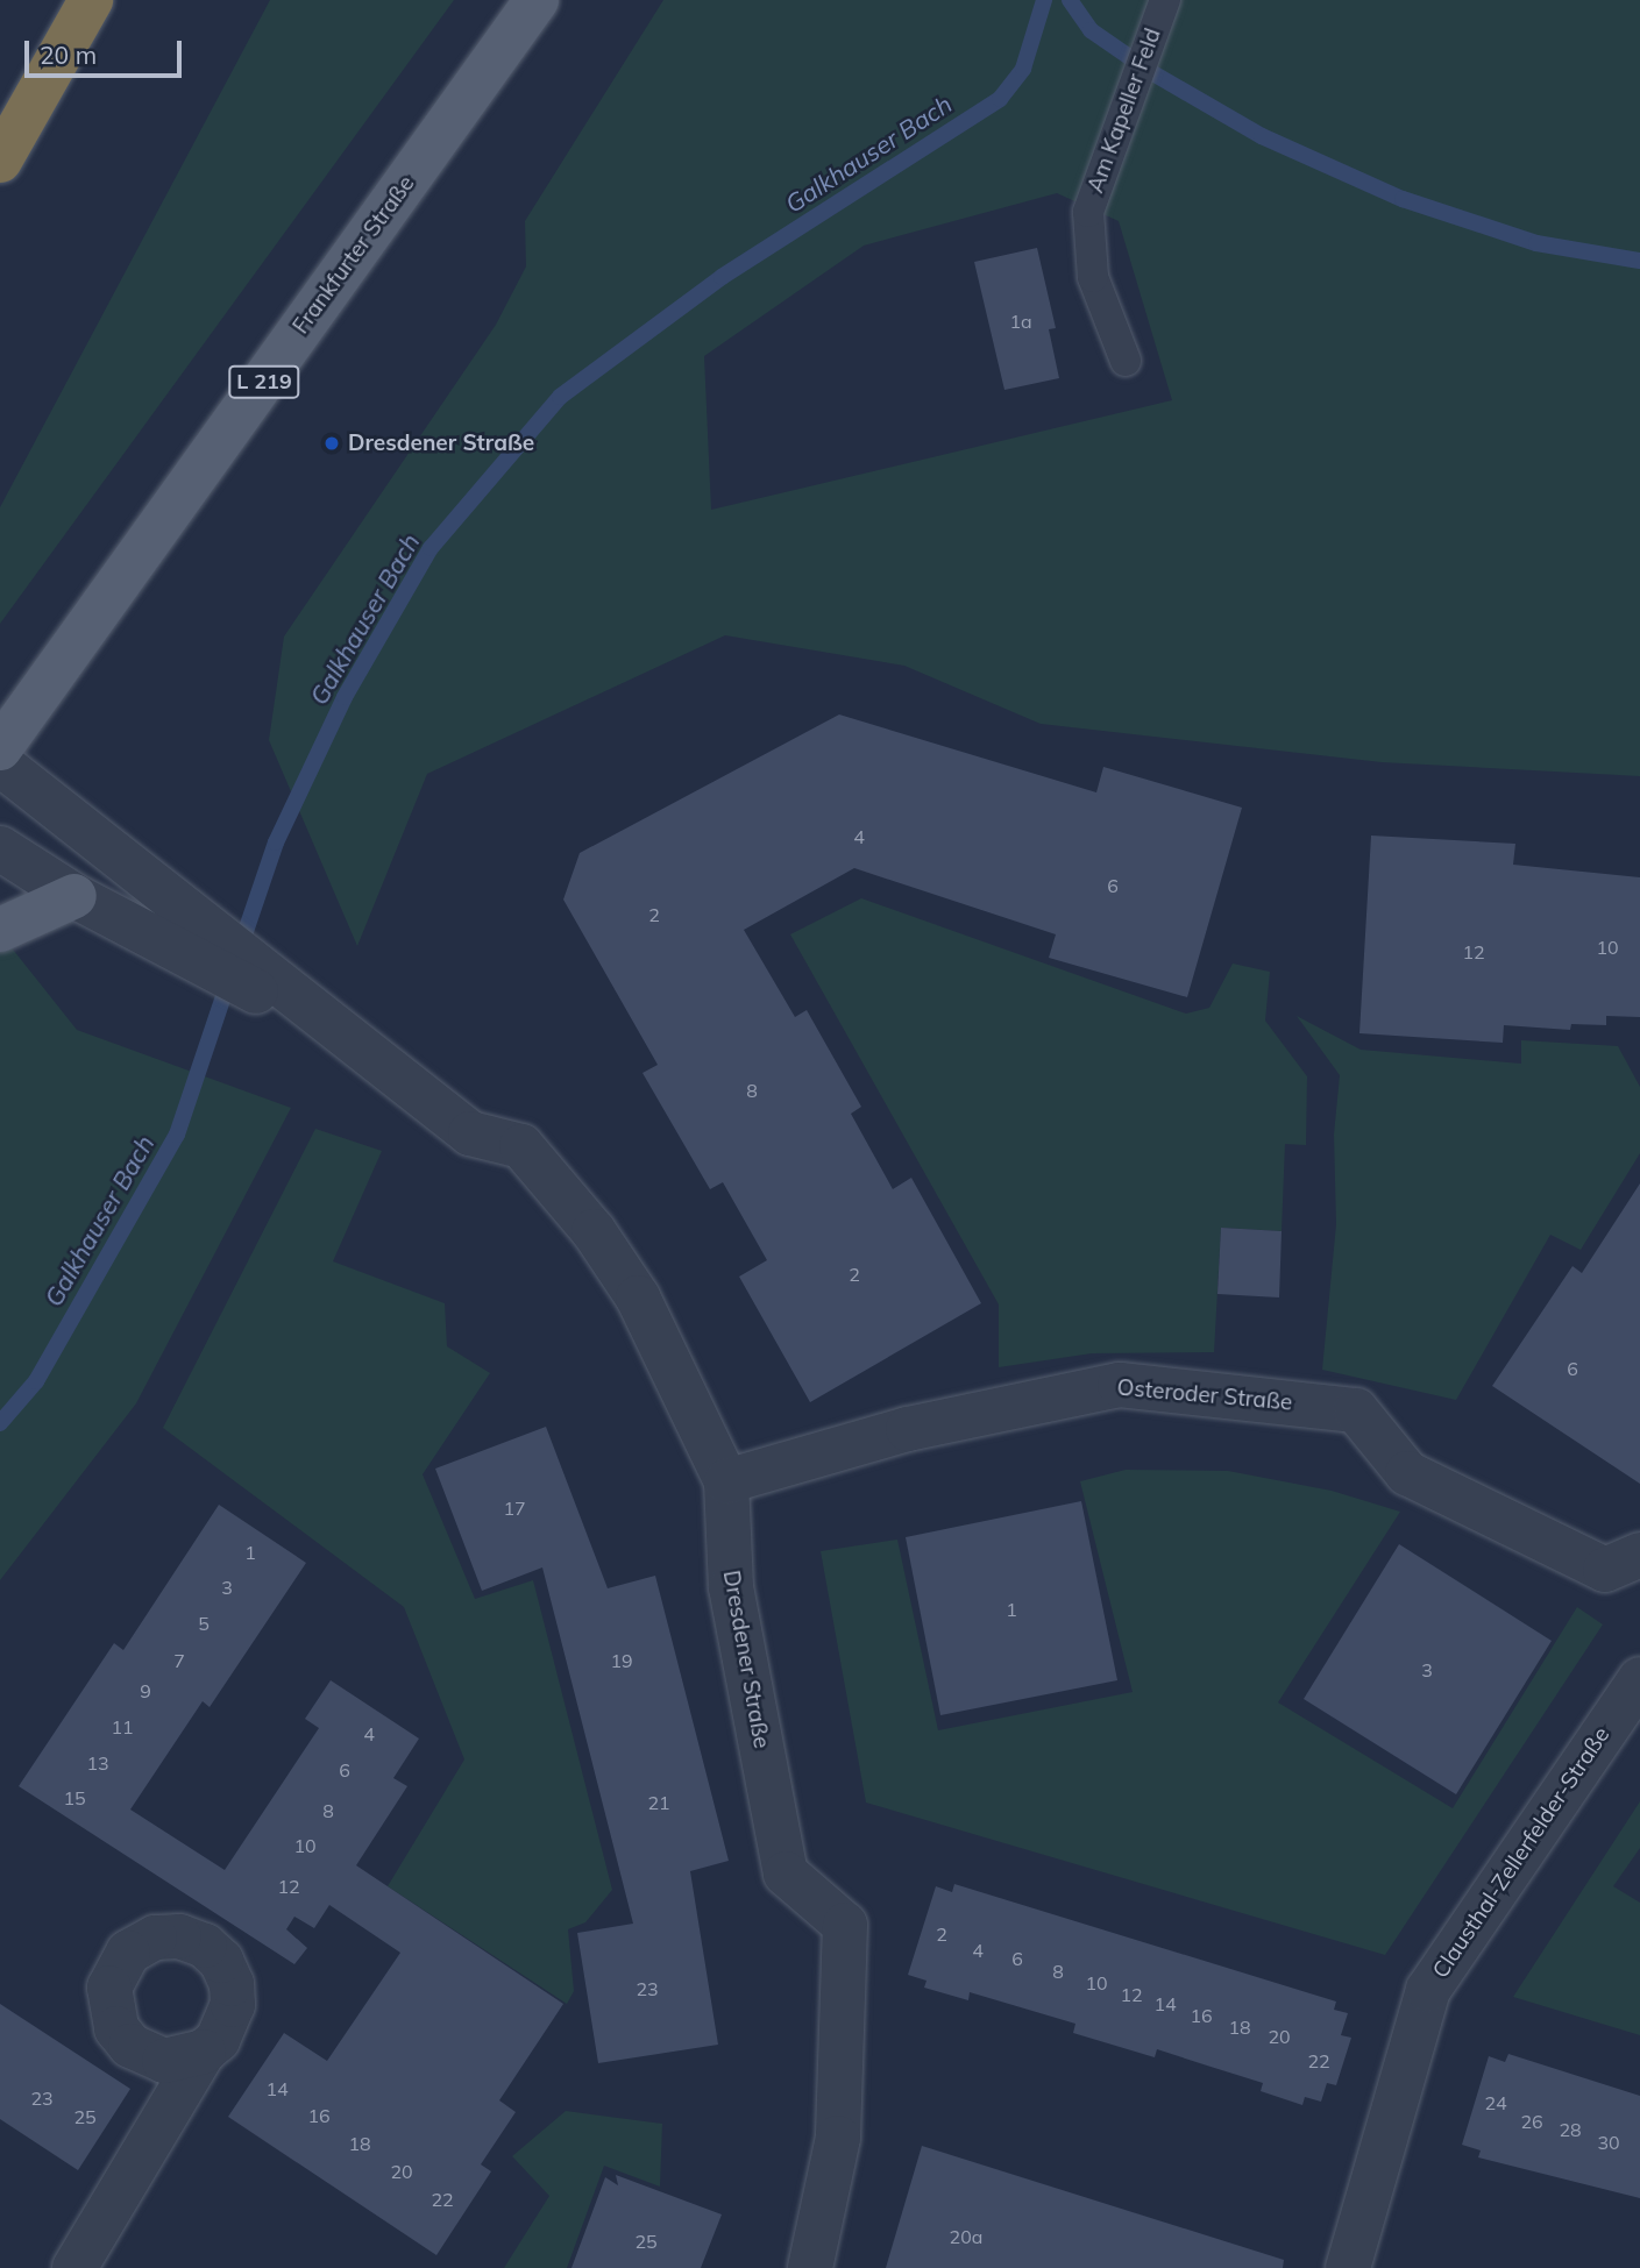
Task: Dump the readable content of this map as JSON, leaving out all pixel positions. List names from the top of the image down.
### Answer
{
  "streets": {
    "main road": ["Frankfurter Straße", "L 219"],
    "street": ["Osteroder Straße", "Dresdener Straße", "Clausthal-Zellerfelder-Straße"],
    "lane": ["Am Kapeller Feld"]
  },
  "crossings": [
    ["Osteroder Straße", "Dresdener Straße"]
  ],
  "water": ["Galkhauser Bach"],
  "places": ["Dresdener Straße"],
  "house_numbers": [
    "1a",
    "4",
    "6",
    "2",
    "10",
    "12",
    "8",
    "2",
    "6",
    "17",
    "1",
    "3",
    "1",
    "5",
    "7",
    "19",
    "3",
    "9",
    "11",
    "4",
    "13",
    "6",
    "15",
    "21",
    "8",
    "10",
    "12",
    "2",
    "4",
    "6",
    "8",
    "10",
    "23",
    "12",
    "14",
    "16",
    "18",
    "20",
    "22",
    "14",
    "23",
    "24",
    "16",
    "25",
    "26",
    "28",
    "30",
    "18",
    "20",
    "22",
    "20a",
    "25"
  ],
  "scale_bar": "20 m"
}
